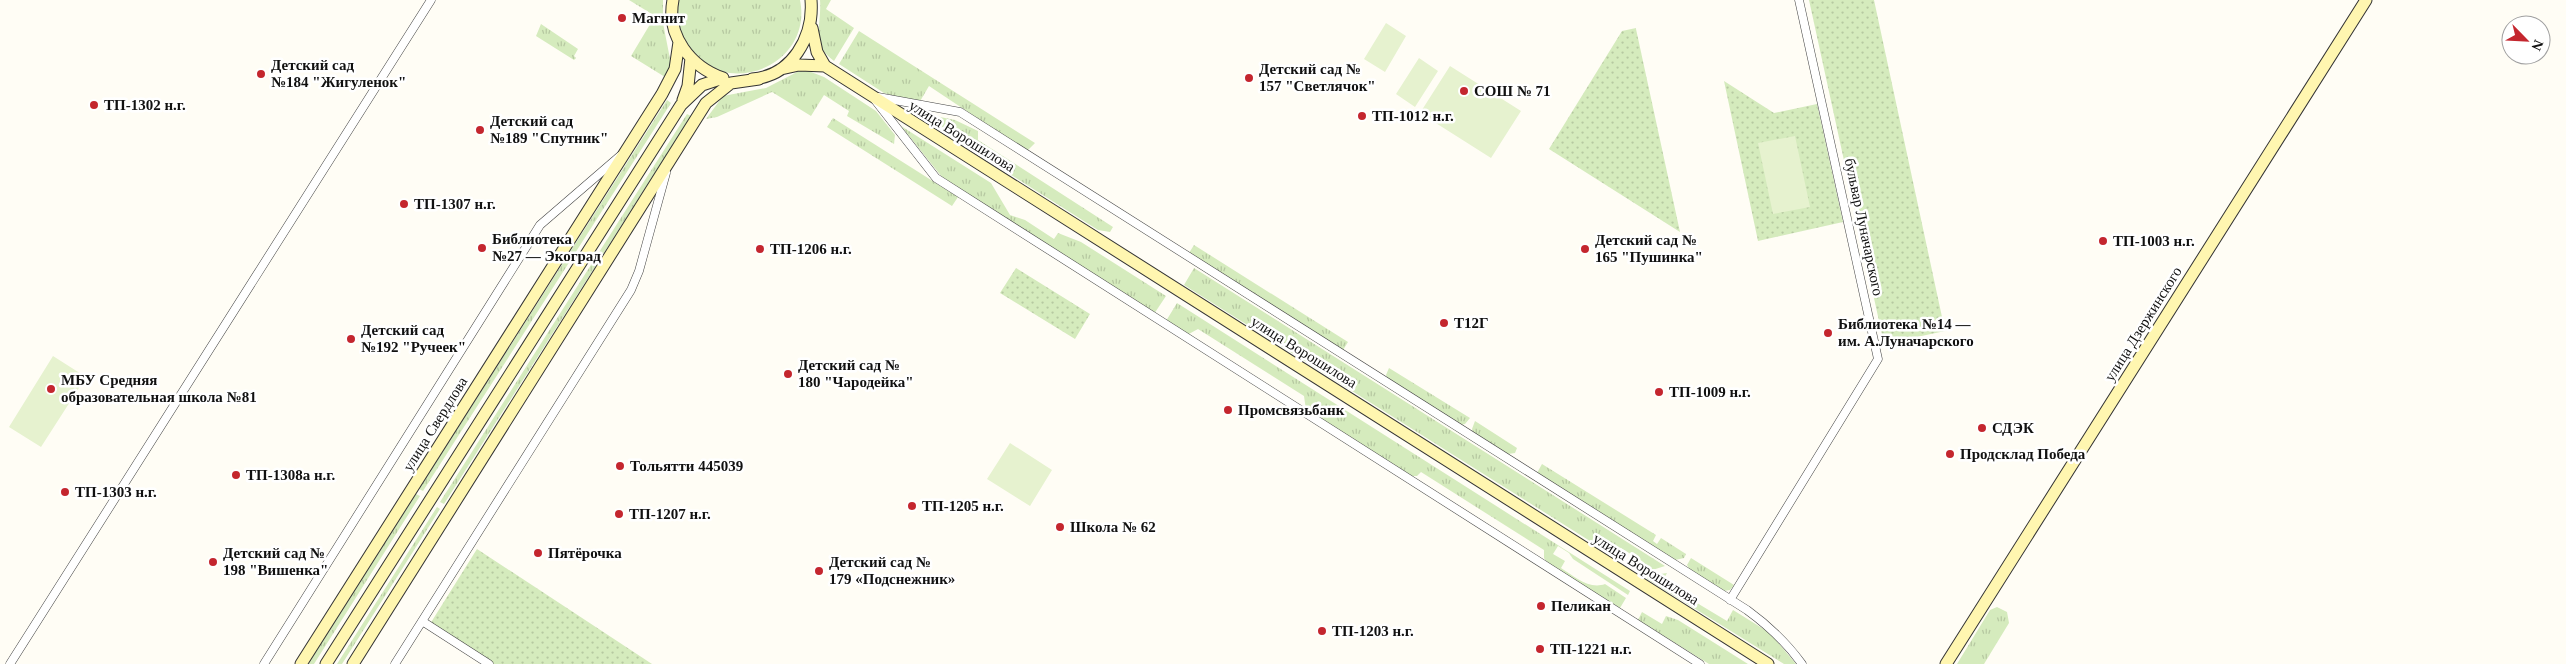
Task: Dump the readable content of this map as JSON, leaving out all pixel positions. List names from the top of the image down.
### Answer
{
  "streets": {
    "main road": ["улица Ворошилова", "улица Дзержинского", "улица Свердлова"],
    "street": ["бульвар Луначарского"]
  },
  "places": [
    "Магнит",
    "Детский сад №184 \"Жигуленок\"",
    "Детский сад № 157 \"Светлячок\"",
    "СОШ № 71",
    "ТП-1302 н.г.",
    "ТП-1012 н.г.",
    "Детский сад №189 \"Спутник\"",
    "ТП-1307 н.г.",
    "ТП-1003 н.г.",
    "Библиотека №27 — Экоград",
    "ТП-1206 н.г.",
    "Детский сад № 165 \"Пушинка\"",
    "T12Г",
    "Библиотека №14 — им. А.Луначарского",
    "Детский сад №192 \"Ручеек\"",
    "Детский сад № 180 \"Чародейка\"",
    "МБУ Средняя образовательная школа №81",
    "ТП-1009 н.г.",
    "Промсвязьбанк",
    "СДЭК",
    "Продсклад Победа",
    "Тольятти 445039",
    "ТП-1308а н.г.",
    "ТП-1303 н.г.",
    "ТП-1205 н.г.",
    "ТП-1207 н.г.",
    "Школа № 62",
    "Пятёрочка",
    "Детский сад № 198 \"Вишенка\"",
    "Детский сад № 179 «Подснежник»",
    "Пеликан",
    "ТП-1203 н.г.",
    "ТП-1221 н.г."
  ],
  "north": "bottom right"
}
